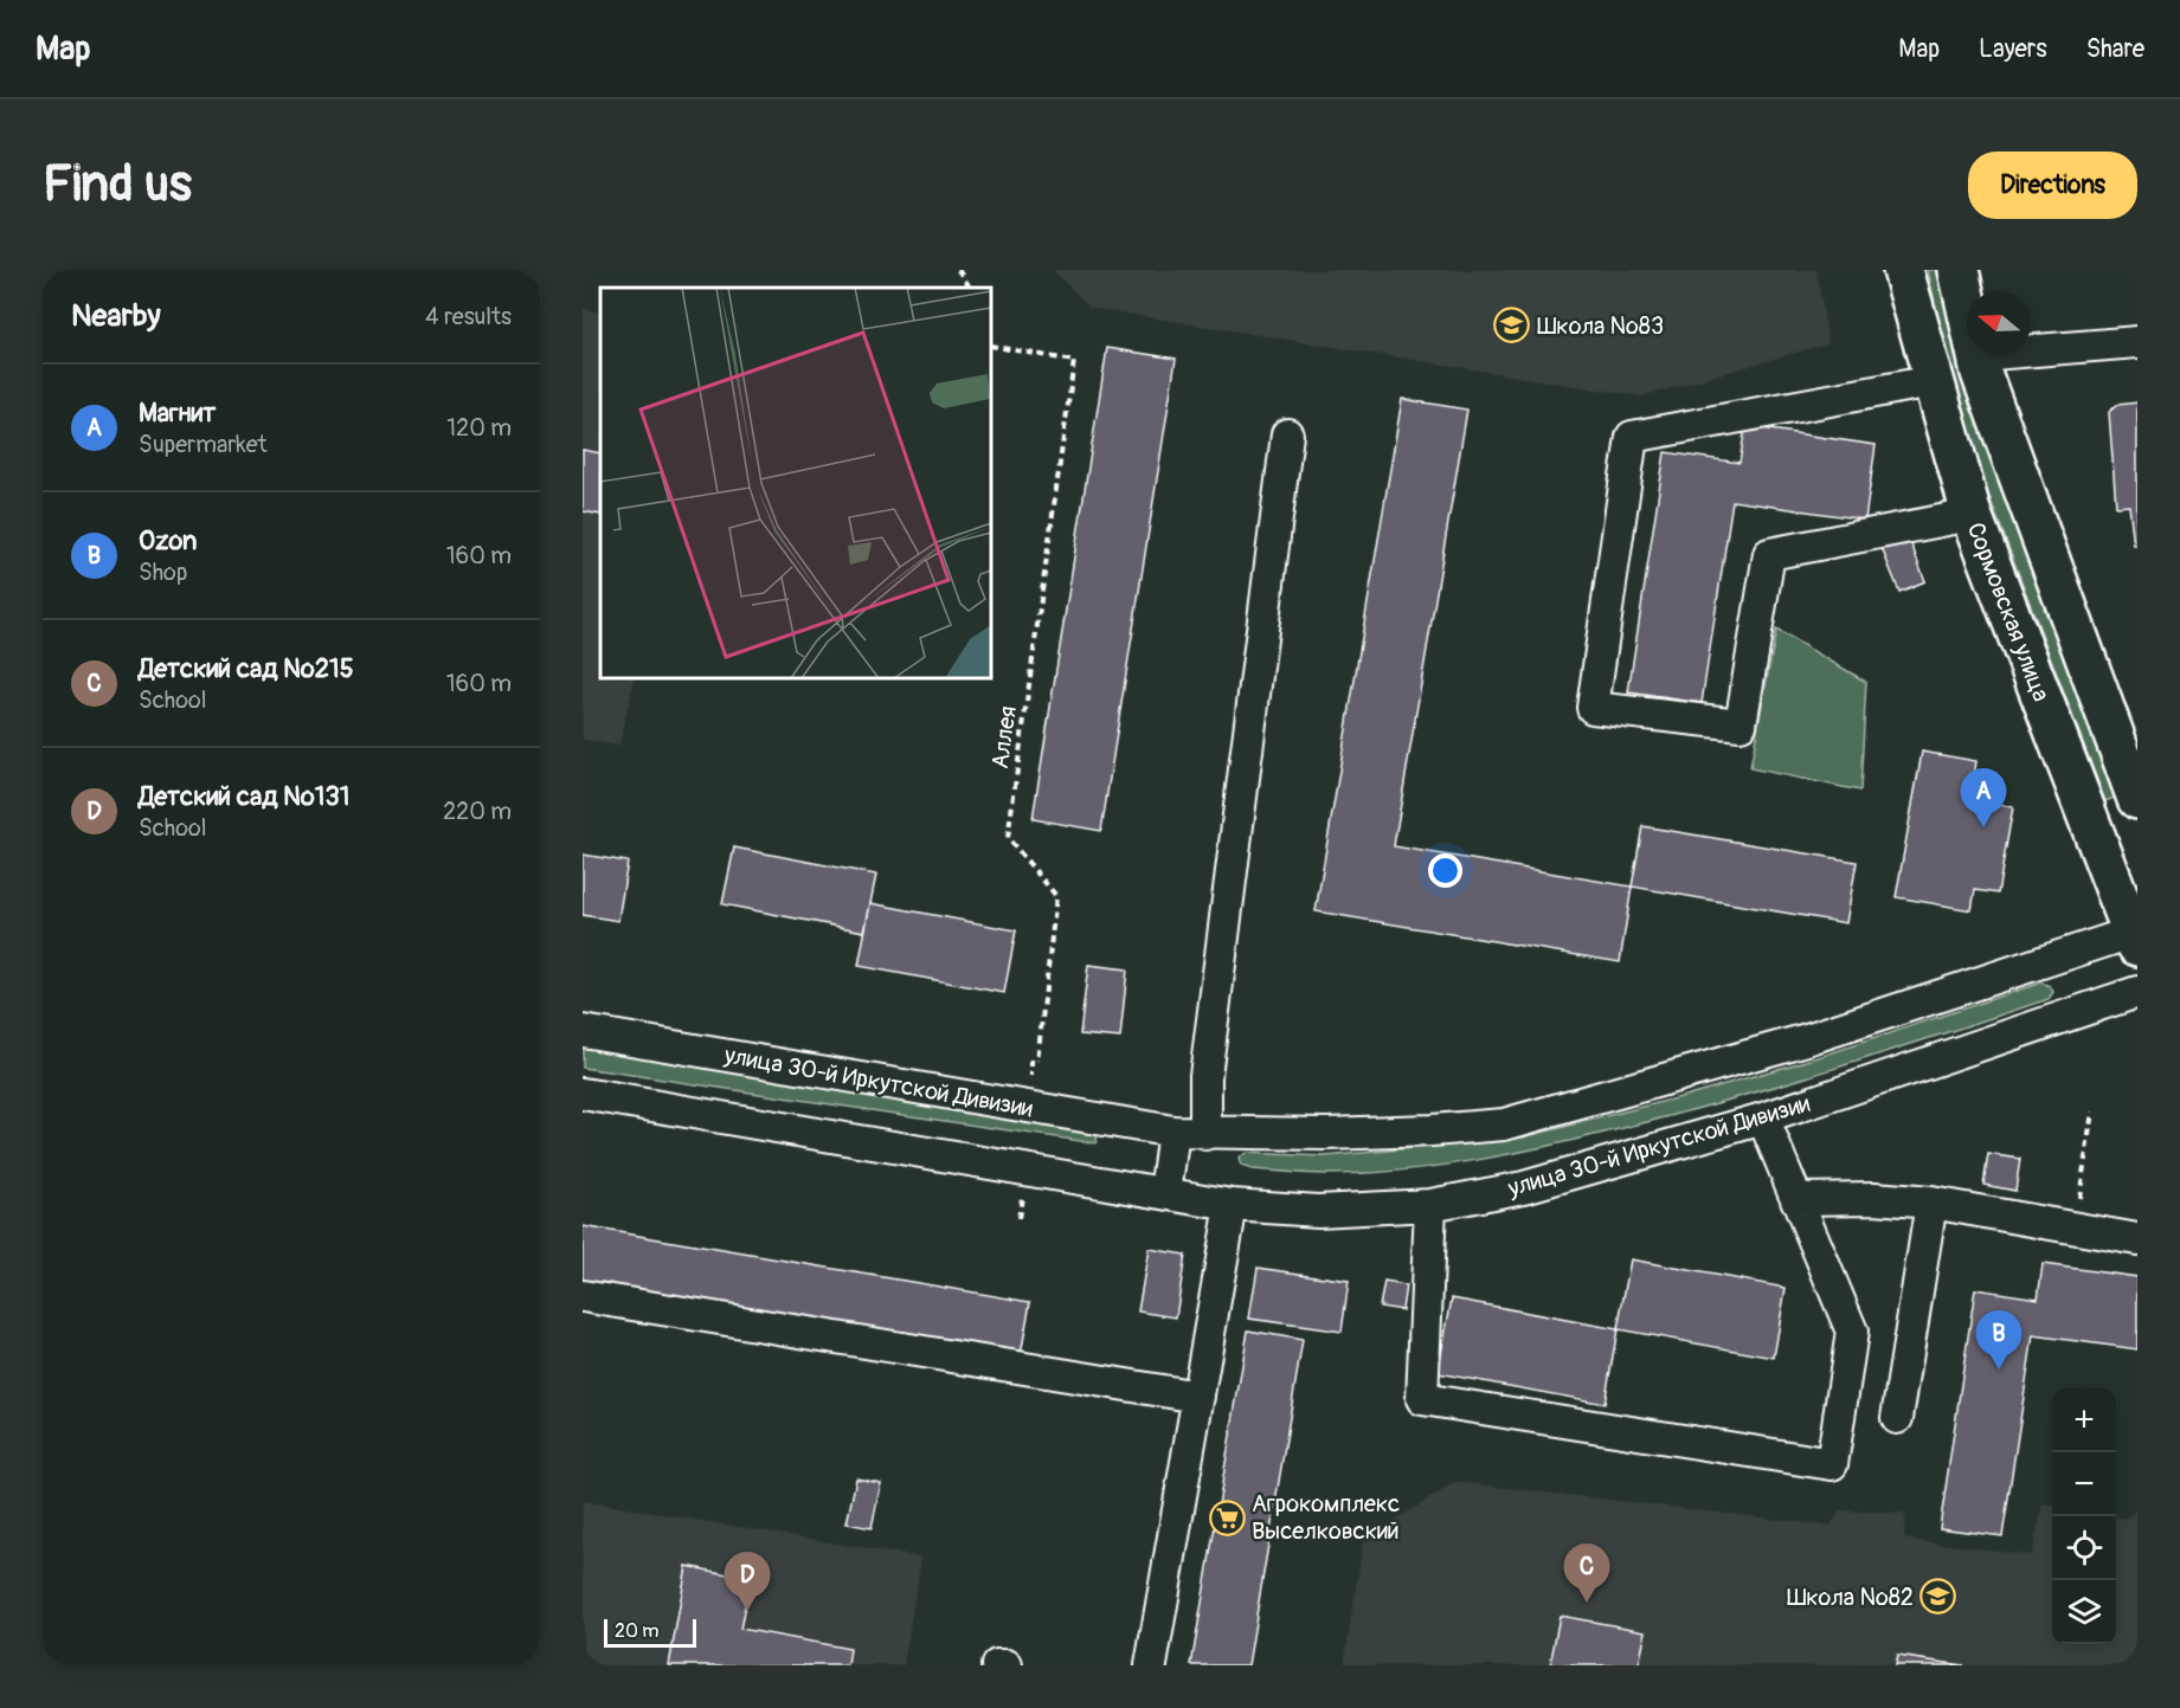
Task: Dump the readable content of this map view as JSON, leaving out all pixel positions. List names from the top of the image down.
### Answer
{
  "streets": {
    "main road": ["Сормовская улица"],
    "street": ["улица 30-й Иркутской Дивизии"],
    "path": ["Аллея"]
  },
  "crossings": [
    ["Сормовская улица", "улица 30-й Иркутской Дивизии"]
  ],
  "places": {
    "school or university": ["Школа №83", "Школа №82"],
    "supermarket": ["Агрокомплекс Выселковский"]
  },
  "scale_bar": "20 m",
  "north": "left",
  "page": {
    "header": "Map",
    "nav": ["Map", "Layers", "Share"],
    "buttons": "Directions",
    "title": "Find us",
    "heading": ["Nearby", "4 results"],
    "list": [
      {
        "mark": "A",
        "name": "Магнит",
        "note": "Supermarket",
        "value": "120 m"
      },
      {
        "mark": "B",
        "name": "Ozon",
        "note": "Shop",
        "value": "160 m"
      },
      {
        "mark": "C",
        "name": "Детский сад №215",
        "note": "School",
        "value": "160 m"
      },
      {
        "mark": "D",
        "name": "Детский сад №131",
        "note": "School",
        "value": "220 m"
      }
    ],
    "pins": [
      "A",
      "B",
      "C",
      "D"
    ],
    "map_buttons": ["+", "−"],
    "scale": "20 m"
  }
}
